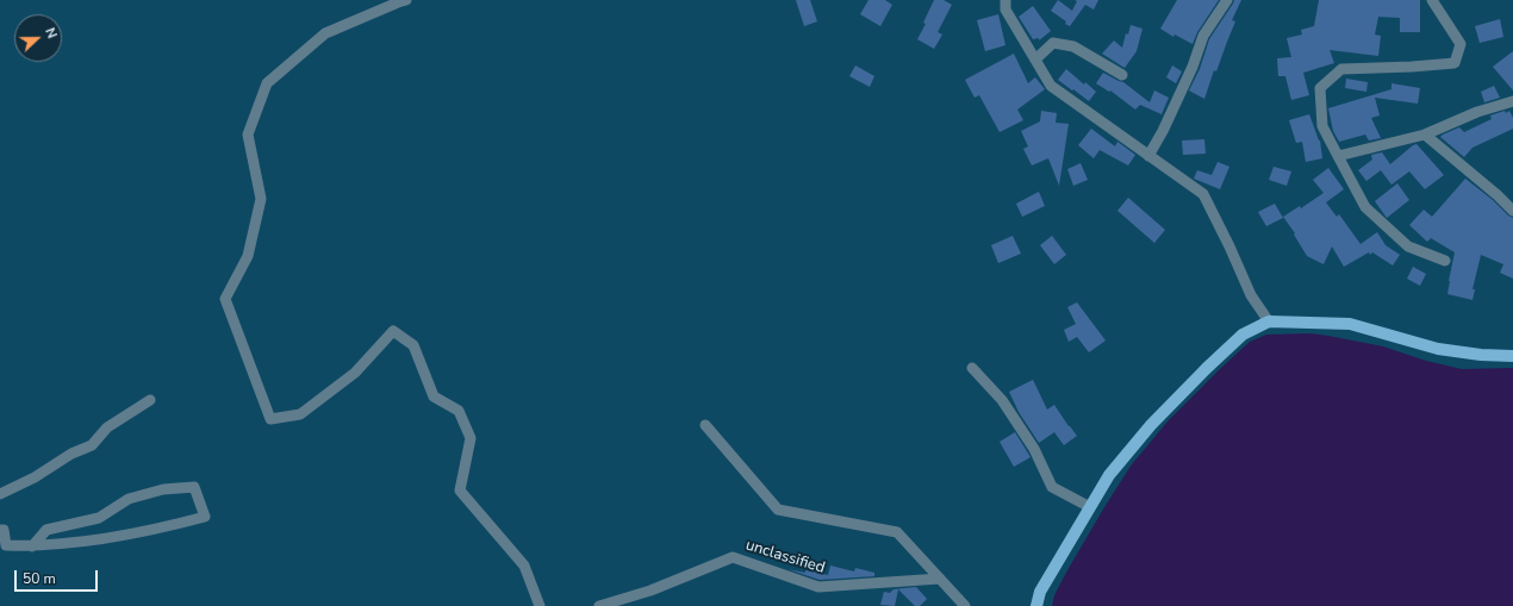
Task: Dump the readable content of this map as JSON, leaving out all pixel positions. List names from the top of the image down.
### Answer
{
  "streets": {
    "street": ["unclassified"]
  },
  "scale_bar": "50 m",
  "north": "right"
}
